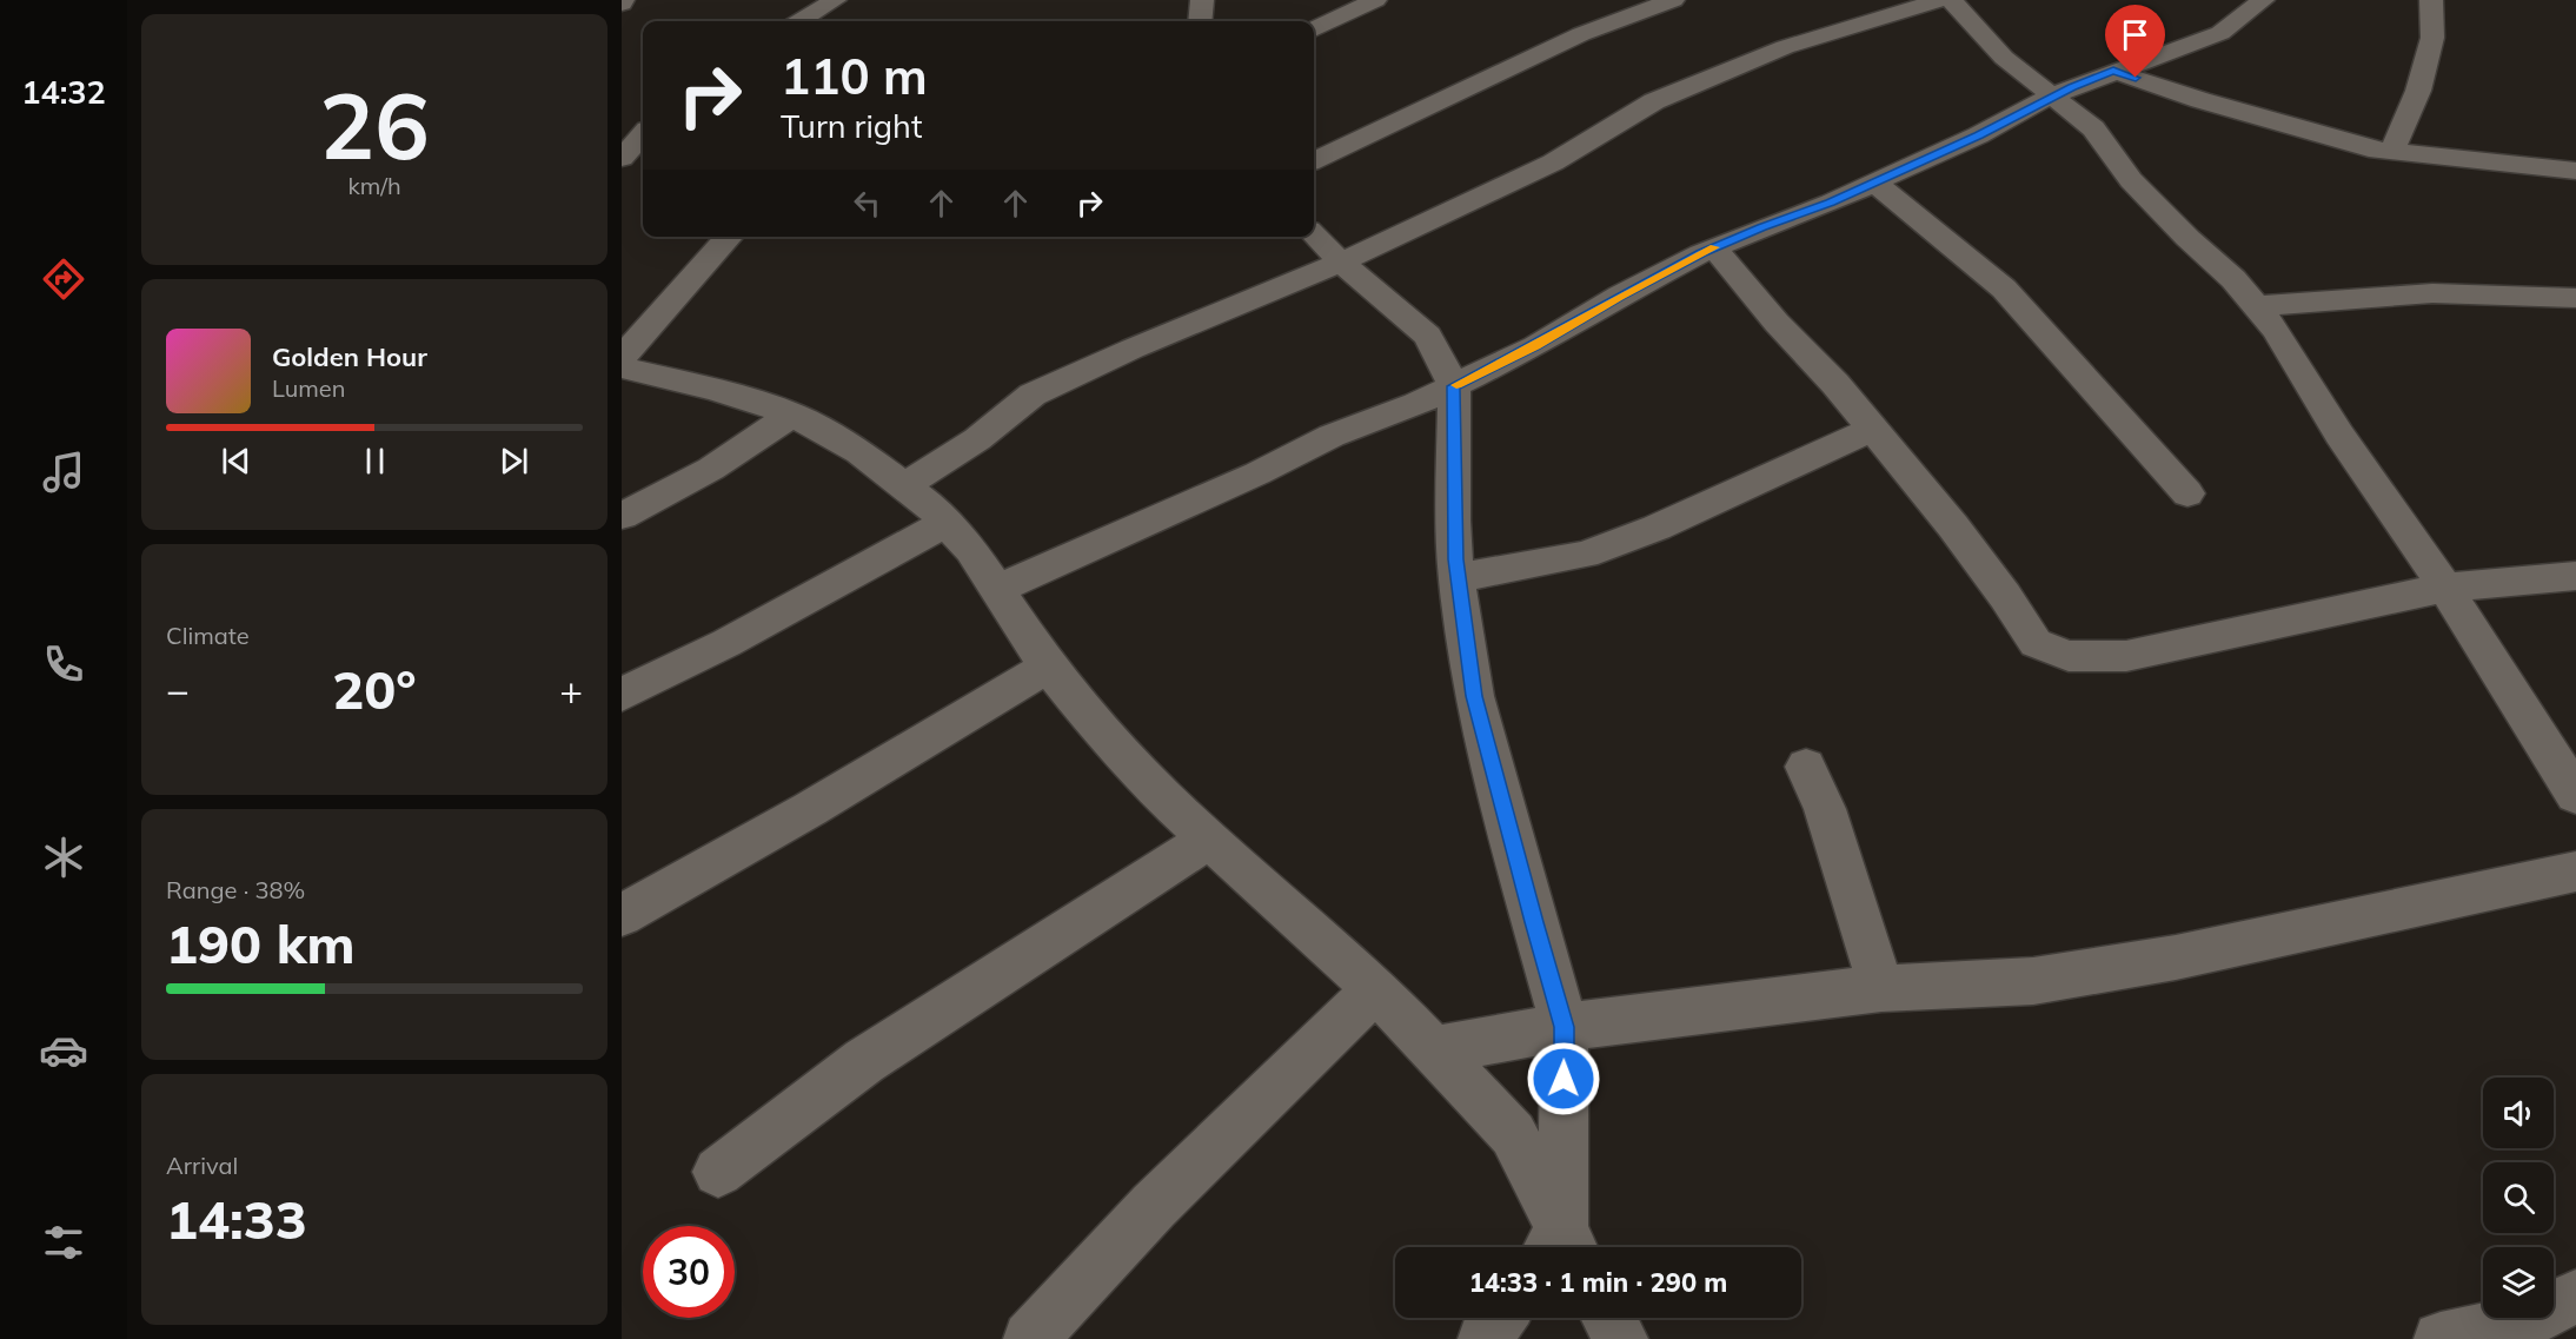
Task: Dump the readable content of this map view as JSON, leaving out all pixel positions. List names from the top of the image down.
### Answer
{
  "page": {
    "tabs": "14:32",
    "tile": [
      ["26", "km/h"],
      "Climate",
      ["Range · 38%", "190 km"],
      ["Arrival", "14:33"]
    ],
    "turn": ["110 m", "Turn right"],
    "song": ["Golden Hour", "Lumen"],
    "heat": ["−", "20°", "+"],
    "limit": "30",
    "trip": "14:33 · 1 min · 290 m"
  }
}
